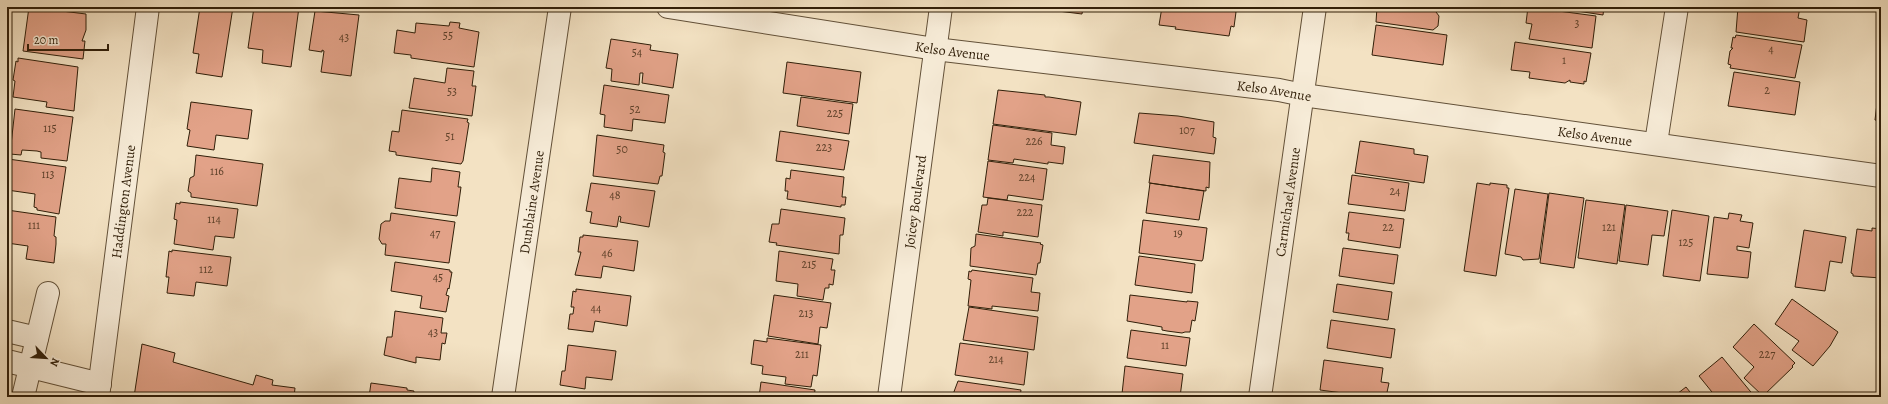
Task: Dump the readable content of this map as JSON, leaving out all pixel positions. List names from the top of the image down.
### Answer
{
  "streets": {
    "street": [
      "Kelso Avenue",
      "Haddington Avenue",
      "Dunblaine Avenue",
      "Joicey Boulevard",
      "Carmichael Avenue"
    ]
  },
  "crossings": [
    ["Kelso Avenue", "Joicey Boulevard"],
    ["Kelso Avenue", "Carmichael Avenue"]
  ],
  "house_numbers": [
    "3",
    "55",
    "43",
    "4",
    "54",
    "1",
    "2",
    "53",
    "52",
    "225",
    "115",
    "107",
    "51",
    "226",
    "223",
    "50",
    "116",
    "113",
    "224",
    "24",
    "48",
    "222",
    "114",
    "111",
    "22",
    "121",
    "47",
    "19",
    "125",
    "46",
    "215",
    "112",
    "45",
    "44",
    "213",
    "43",
    "11",
    "211",
    "227",
    "214"
  ],
  "scale_bar": "20 m",
  "north": "bottom right"
}
